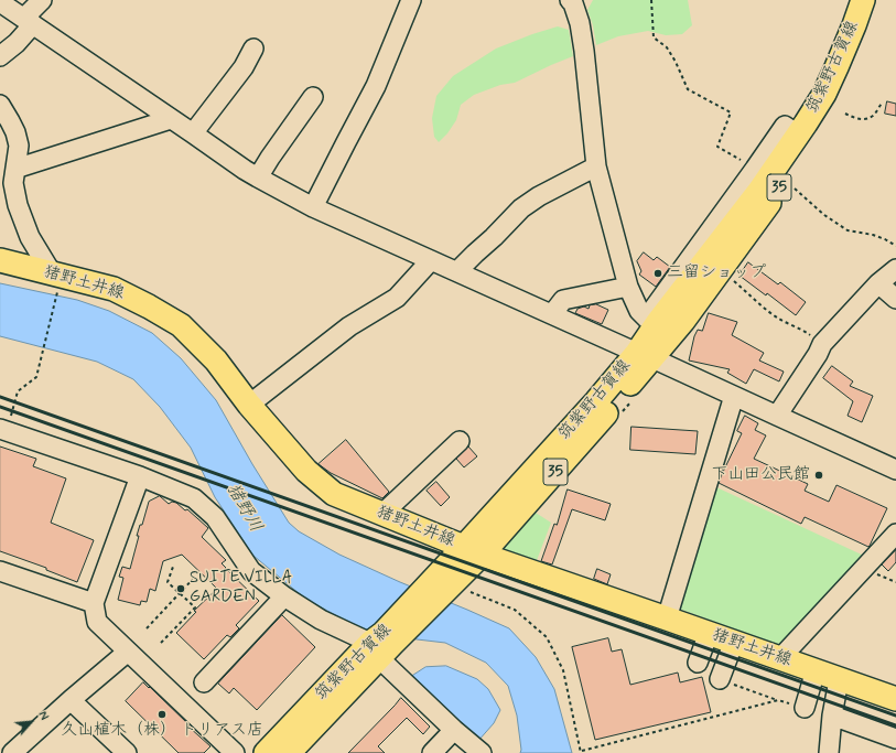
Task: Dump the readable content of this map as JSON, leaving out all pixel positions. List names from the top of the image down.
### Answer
{
  "streets": {
    "main road": ["筑紫野古賀線", "35", "猪野土井線"]
  },
  "crossings": [
    ["筑紫野古賀線", "猪野土井線"]
  ],
  "water": ["猪野川"],
  "places": [
    "三留ショップ",
    "下山田公民館",
    "SUITE VILLA GARDEN",
    "久山植木（株） トリアス店"
  ],
  "north": "top right"
}
